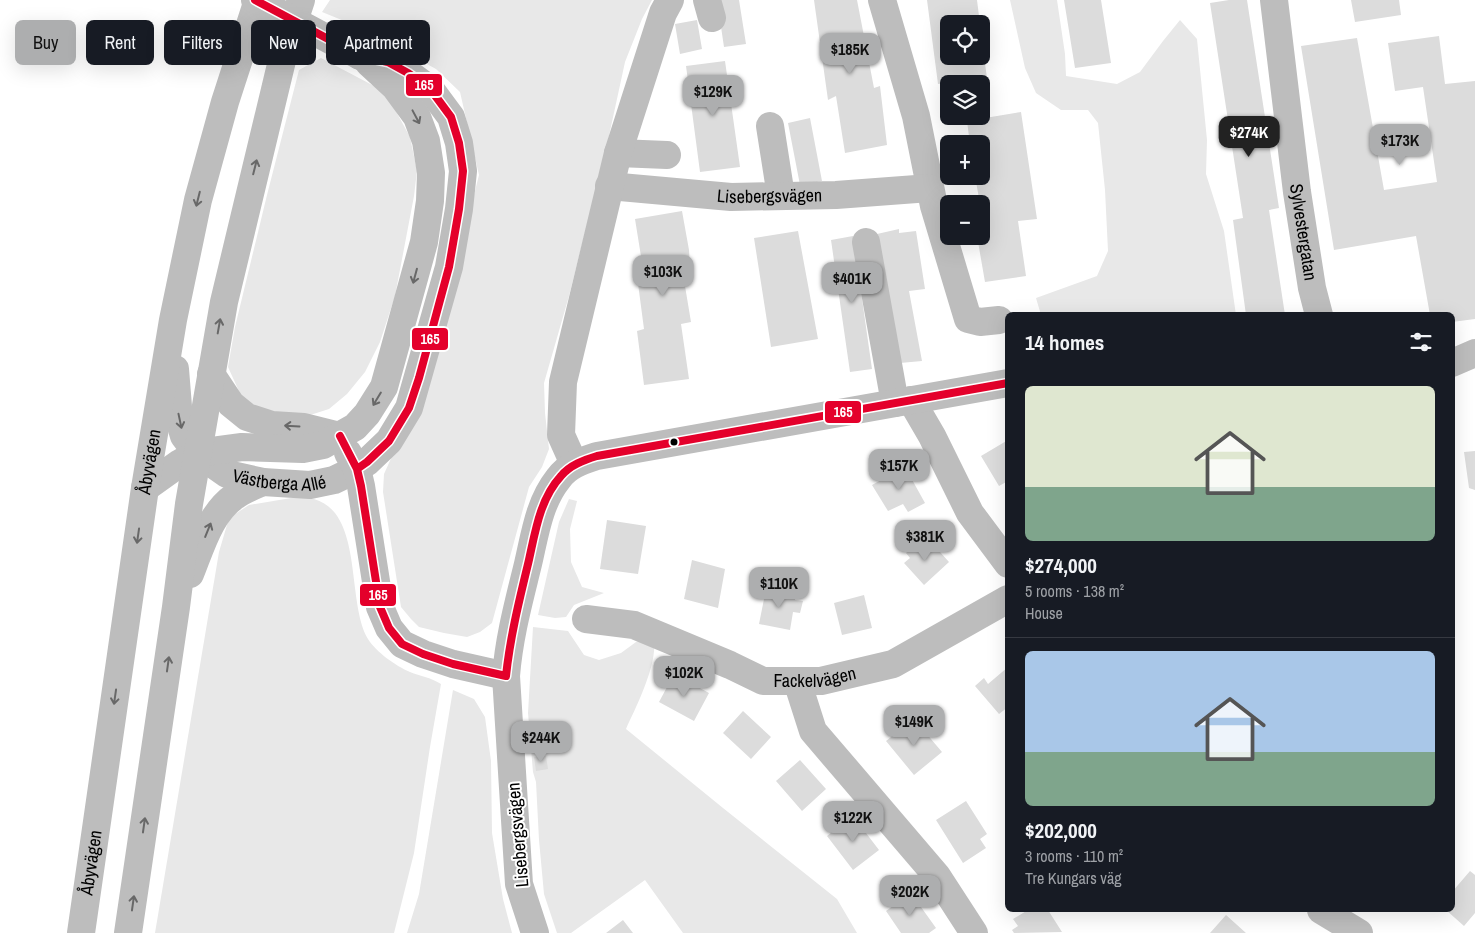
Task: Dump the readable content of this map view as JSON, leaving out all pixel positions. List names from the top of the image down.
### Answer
{
  "streets": {
    "street": [
      "Lisebergsvägen",
      "Sylvestergatan",
      "Åbyvägen",
      "Västberga Allé",
      "Fackelvägen"
    ]
  },
  "crossings": [
    ["Åbyvägen", "Västberga Allé"]
  ],
  "lines": ["transit line 165"],
  "page": {
    "map_buttons": ["+", "−"],
    "chip": [
      "Buy",
      "Rent",
      "Filters",
      "New",
      "Apartment"
    ],
    "price": [
      "$185K",
      "$129K",
      "$274K",
      "$173K",
      "$103K",
      "$401K",
      "$157K",
      "$381K",
      "$110K",
      "$102K",
      "$149K",
      "$244K",
      "$122K",
      "$202K"
    ],
    "heading": "14 homes",
    "list": [
      {
        "name": "$274,000",
        "note": "5 rooms · 138 m² · House"
      },
      {
        "name": "$202,000",
        "note": "3 rooms · 110 m² · Tre Kungars väg"
      }
    ]
  }
}
